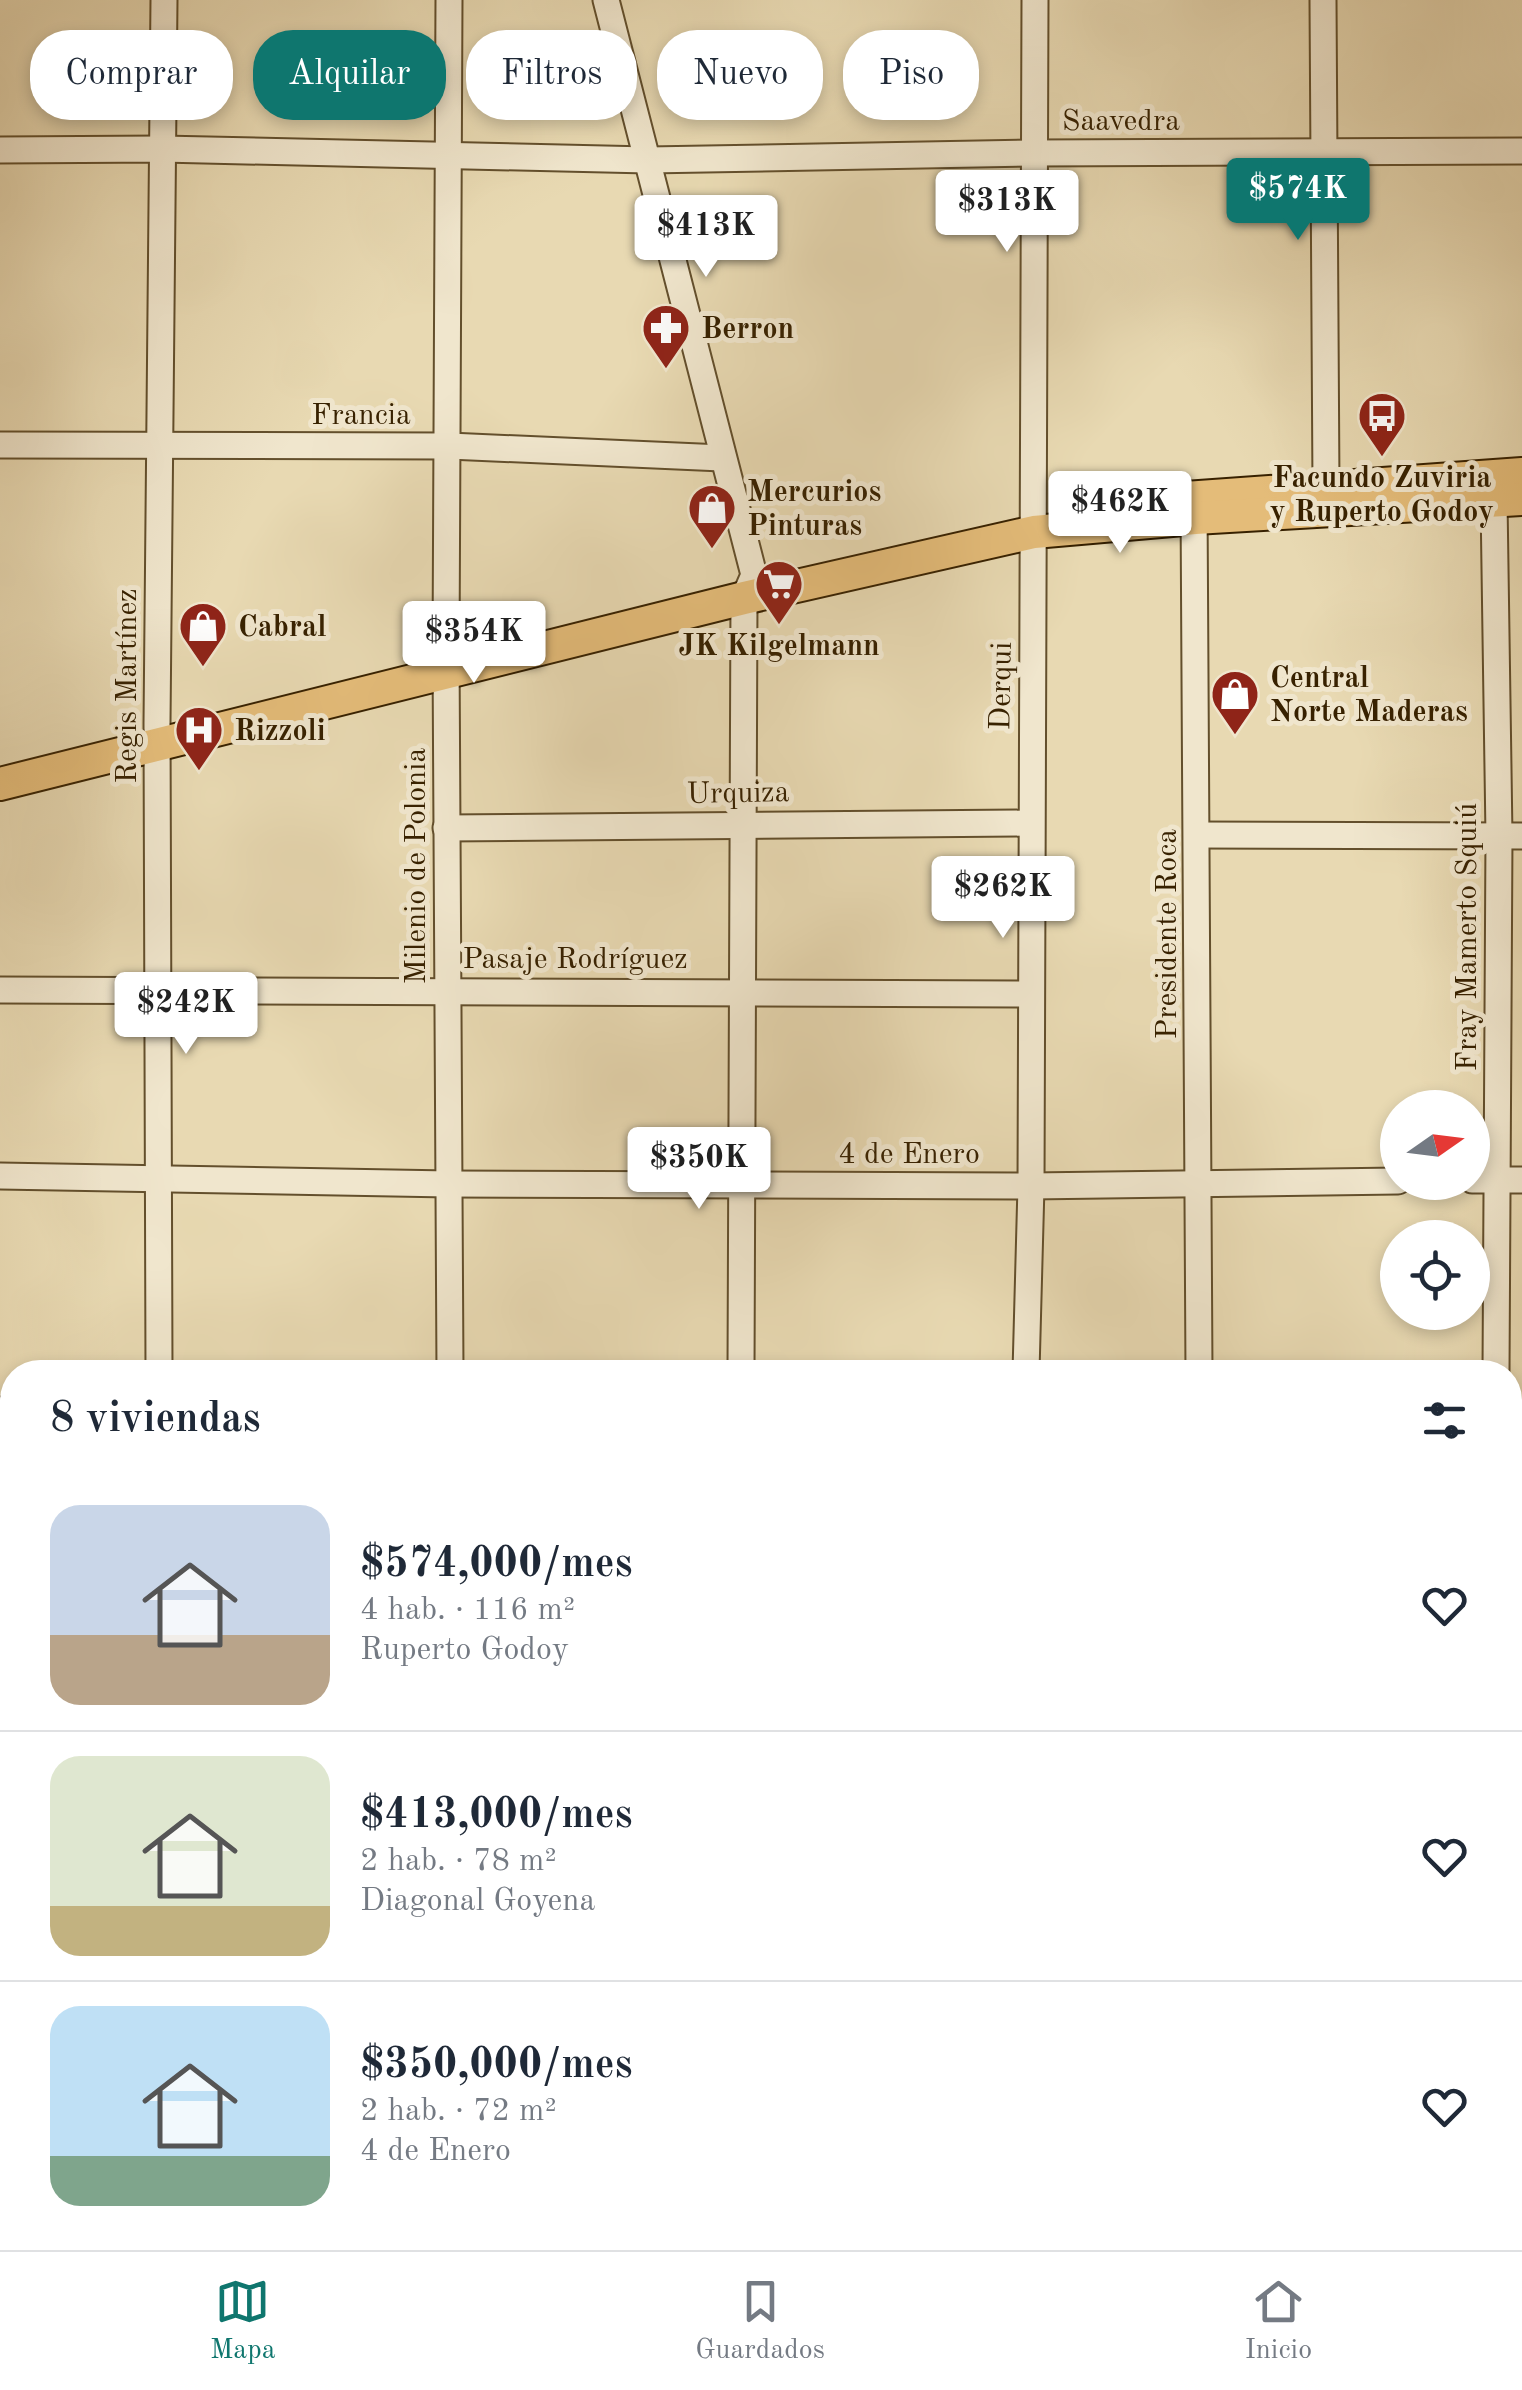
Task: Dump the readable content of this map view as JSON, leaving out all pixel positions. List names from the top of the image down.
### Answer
{
  "streets": {
    "street": [
      "Saavedra",
      "Francia",
      "Regis Martínez",
      "Derqui",
      "Urquiza",
      "Milenio de Polonia",
      "Presidente Roca",
      "Fray Mamerto Squiú",
      "Pasaje Rodríguez",
      "4 de Enero"
    ]
  },
  "crossings": [
    ["Saavedra", "Regis Martínez"],
    ["Saavedra", "Derqui"],
    ["Saavedra", "Milenio de Polonia"],
    ["Francia", "Regis Martínez"],
    ["Francia", "Milenio de Polonia"],
    ["Regis Martínez", "Pasaje Rodríguez"],
    ["Regis Martínez", "4 de Enero"],
    ["Derqui", "Urquiza"],
    ["Derqui", "Pasaje Rodríguez"],
    ["Derqui", "4 de Enero"],
    ["Urquiza", "Milenio de Polonia"],
    ["Milenio de Polonia", "Pasaje Rodríguez"],
    ["Milenio de Polonia", "4 de Enero"],
    ["Presidente Roca", "4 de Enero"]
  ],
  "places": {
    "pharmacy": ["Berron"],
    "bus stop": ["Facundo Zuviria y Ruperto Godoy"],
    "shop": ["Mercurios Pinturas", "Cabral", "Central Norte Maderas"],
    "supermarket": ["JK Kilgelmann"],
    "hospital": ["Rizzoli"]
  },
  "north": "right",
  "page": {
    "chip": [
      "Comprar",
      "Alquilar",
      "Filtros",
      "Nuevo",
      "Piso"
    ],
    "price": [
      "$574K",
      "$313K",
      "$413K",
      "$462K",
      "$354K",
      "$262K",
      "$242K",
      "$350K"
    ],
    "heading": "8 viviendas",
    "list": [
      {
        "name": "$574,000/mes",
        "note": "4 hab. · 116 m² · Ruperto Godoy"
      },
      {
        "name": "$413,000/mes",
        "note": "2 hab. · 78 m² · Diagonal Goyena"
      },
      {
        "name": "$350,000/mes",
        "note": "2 hab. · 72 m² · 4 de Enero"
      }
    ],
    "tabs": ["Mapa", "Guardados", "Inicio"]
  }
}
